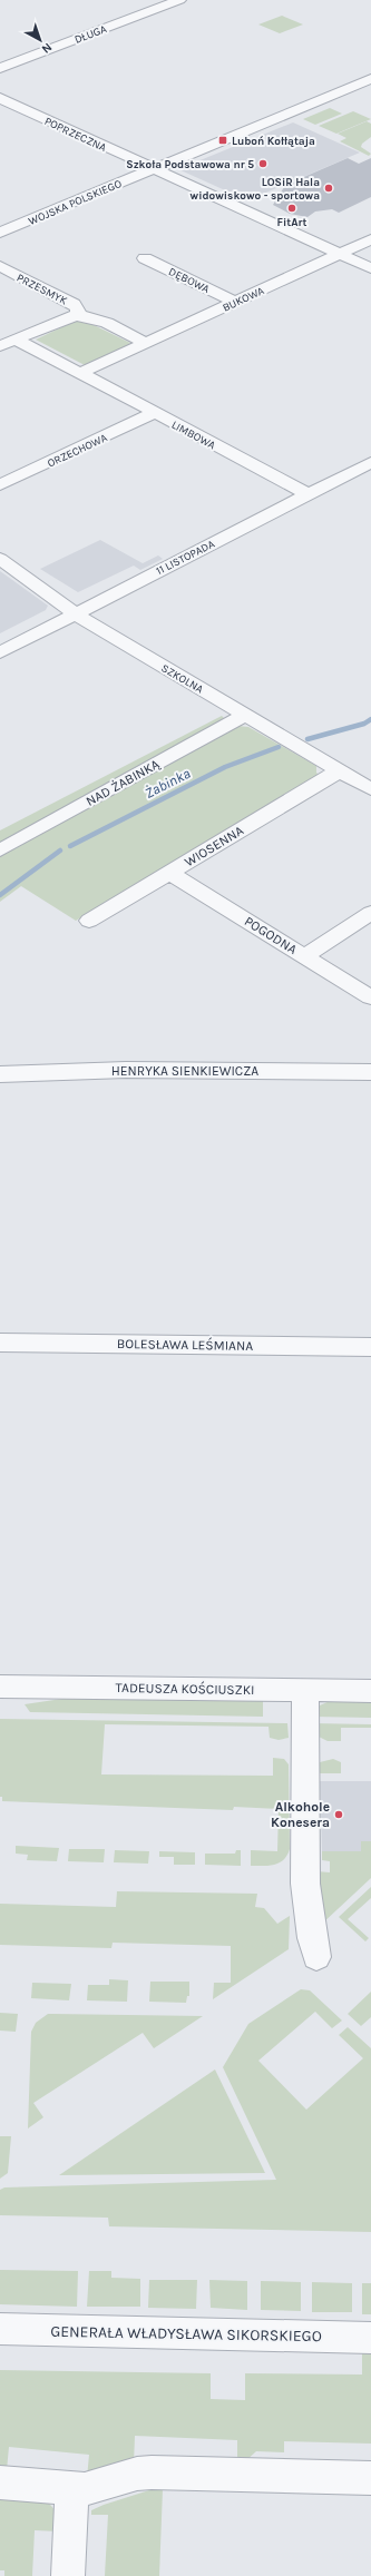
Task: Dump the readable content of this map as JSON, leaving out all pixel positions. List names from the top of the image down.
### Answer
{
  "streets": {
    "street": [
      "DŁUGA",
      "POPRZECZNA",
      "WOJSKA POLSKIEGO",
      "DĘBOWA",
      "PRZESMYK",
      "BUKOWA",
      "LIMBOWA",
      "ORZECHOWA",
      "11 LISTOPADA",
      "SZKOLNA",
      "NAD ŻABINKĄ",
      "WIOSENNA",
      "POGODNA",
      "HENRYKA SIENKIEWICZA",
      "BOLESŁAWA LEŚMIANA",
      "TADEUSZA KOŚCIUSZKI",
      "GENERAŁA WŁADYSŁAWA SIKORSKIEGO"
    ]
  },
  "crossings": [
    ["POPRZECZNA", "WOJSKA POLSKIEGO"],
    ["POPRZECZNA", "BUKOWA"],
    ["DĘBOWA", "BUKOWA"],
    ["BUKOWA", "LIMBOWA"],
    ["LIMBOWA", "ORZECHOWA"],
    ["LIMBOWA", "11 LISTOPADA"],
    ["11 LISTOPADA", "SZKOLNA"],
    ["SZKOLNA", "NAD ŻABINKĄ"],
    ["SZKOLNA", "WIOSENNA"],
    ["WIOSENNA", "POGODNA"]
  ],
  "water": ["Żabinka"],
  "places": {
    "transit": ["Luboń Kołłątaja"],
    "other": [
      "Szkoła Podstawowa nr 5",
      "LOSiR Hala widowiskowo - sportowa",
      "FitArt",
      "Alkohole Konesera"
    ]
  },
  "north": "bottom right"
}
